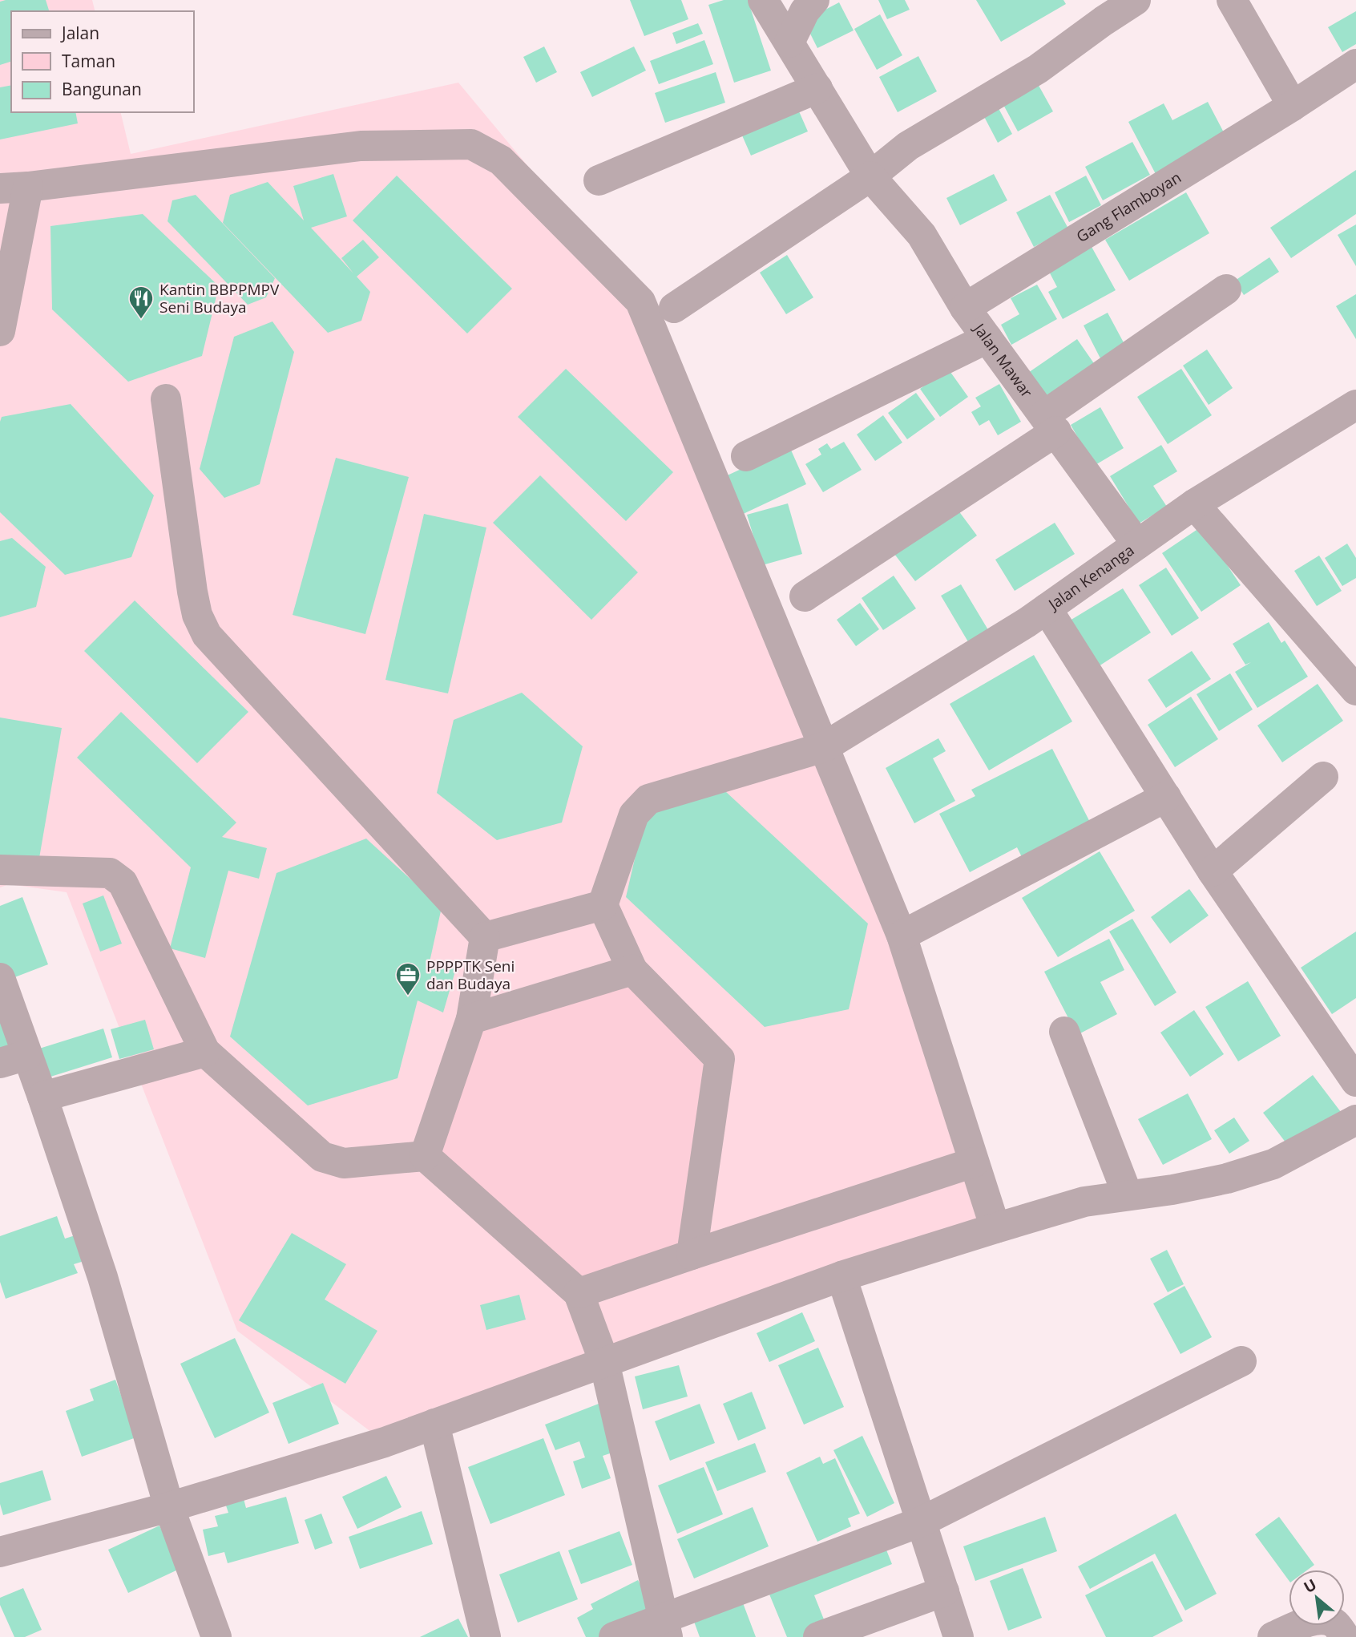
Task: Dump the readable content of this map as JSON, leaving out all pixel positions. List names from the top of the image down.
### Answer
{
  "streets": {
    "street": ["Gang Flamboyan", "Jalan Mawar", "Jalan Kenanga"]
  },
  "crossings": [
    ["Gang Flamboyan", "Jalan Mawar"],
    ["Jalan Mawar", "Jalan Kenanga"]
  ],
  "places": {
    "restaurant": ["Kantin BBPPMPV Seni Budaya"],
    "office": ["PPPPTK Seni dan Budaya"]
  },
  "legend": ["Jalan", "Taman", "Bangunan"],
  "north": "top left"
}
